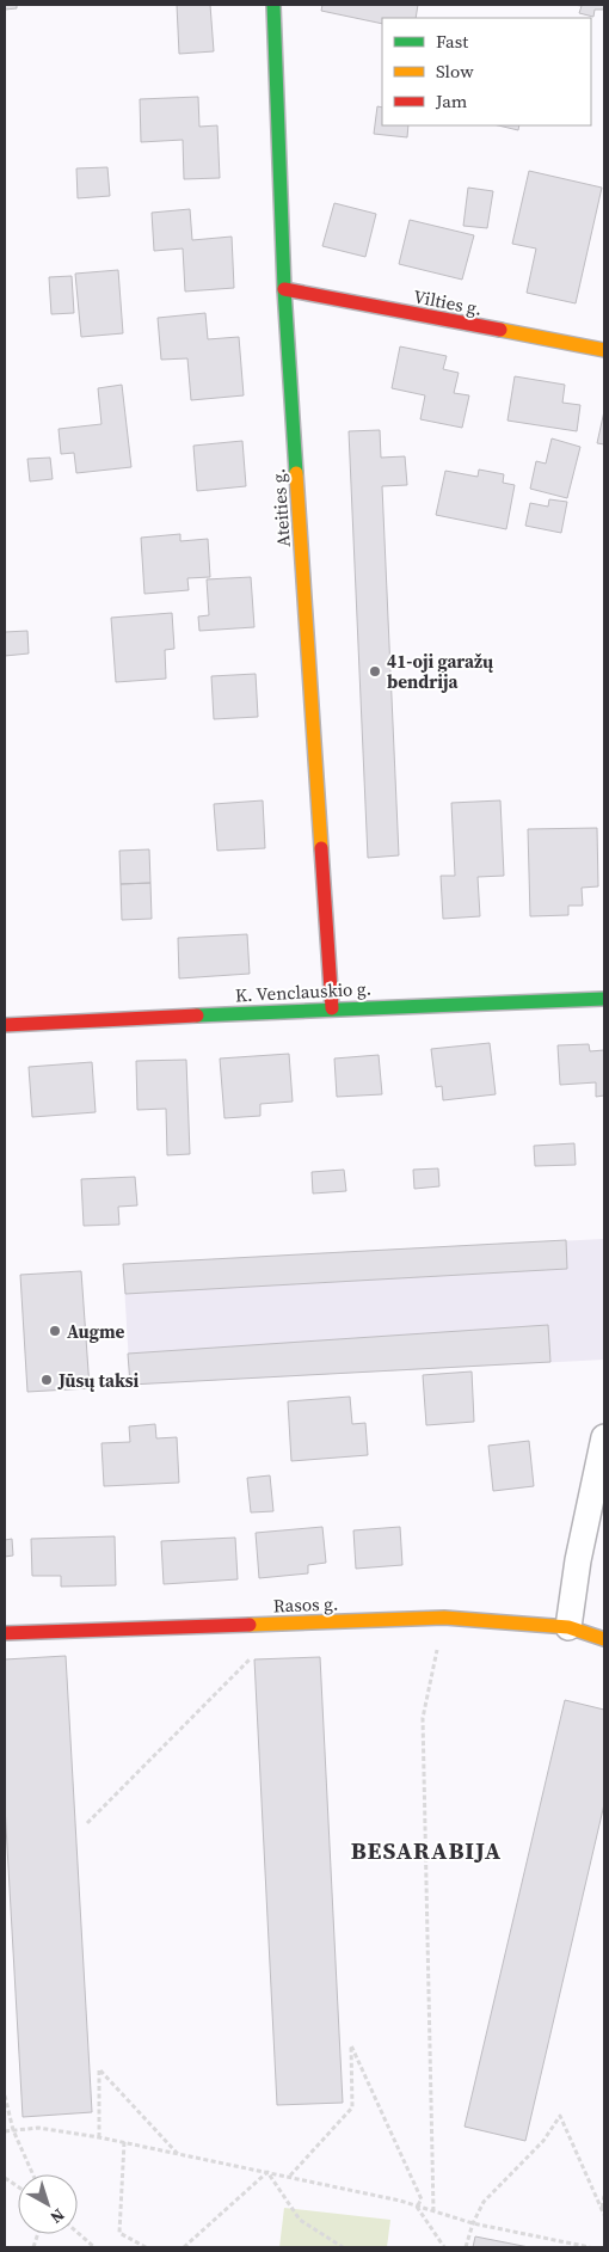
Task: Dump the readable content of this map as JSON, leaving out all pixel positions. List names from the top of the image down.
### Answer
{
  "streets": {
    "street": [
      "Vilties g.",
      "Ateities g.",
      "K. Venclauskio g.",
      "Rasos g."
    ]
  },
  "crossings": [
    ["Vilties g.", "Ateities g."],
    ["Ateities g.", "K. Venclauskio g."]
  ],
  "districts": ["BESARABIJA"],
  "places": ["41-oji garažų bendrija", "Augme", "Jūsų taksi"],
  "legend": ["Fast", "Slow", "Jam"],
  "north": "bottom right"
}
